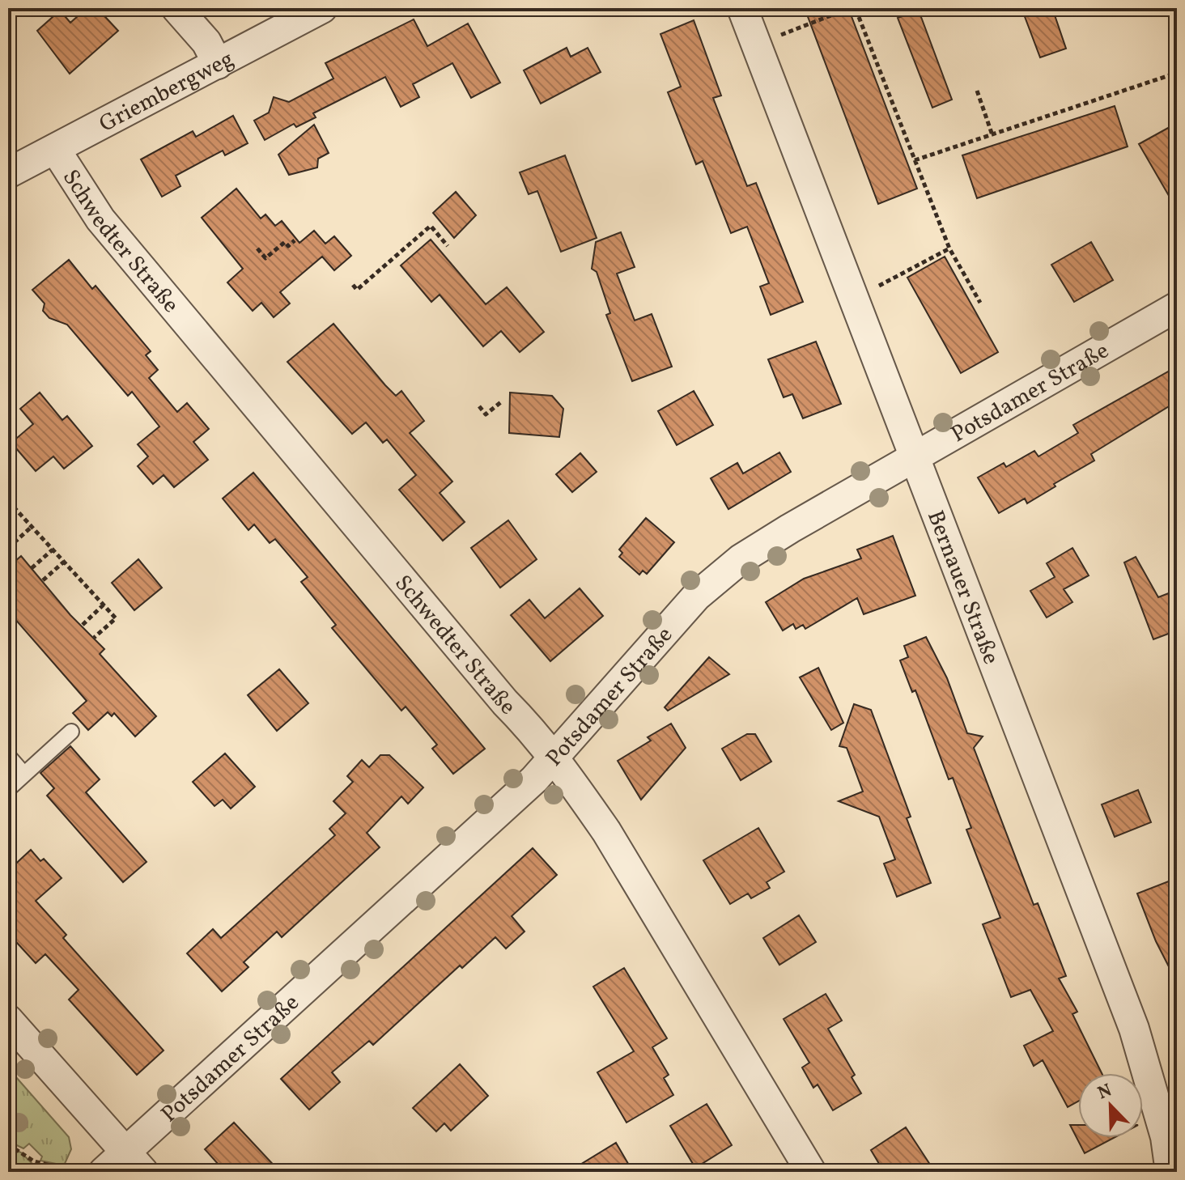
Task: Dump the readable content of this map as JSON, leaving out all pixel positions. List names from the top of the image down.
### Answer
{
  "streets": {
    "street": [
      "Griembergweg",
      "Schwedter Straße",
      "Potsdamer Straße",
      "Bernauer Straße"
    ]
  },
  "crossings": [
    ["Griembergweg", "Schwedter Straße"],
    ["Schwedter Straße", "Potsdamer Straße"],
    ["Potsdamer Straße", "Bernauer Straße"]
  ],
  "north": "top left"
}
